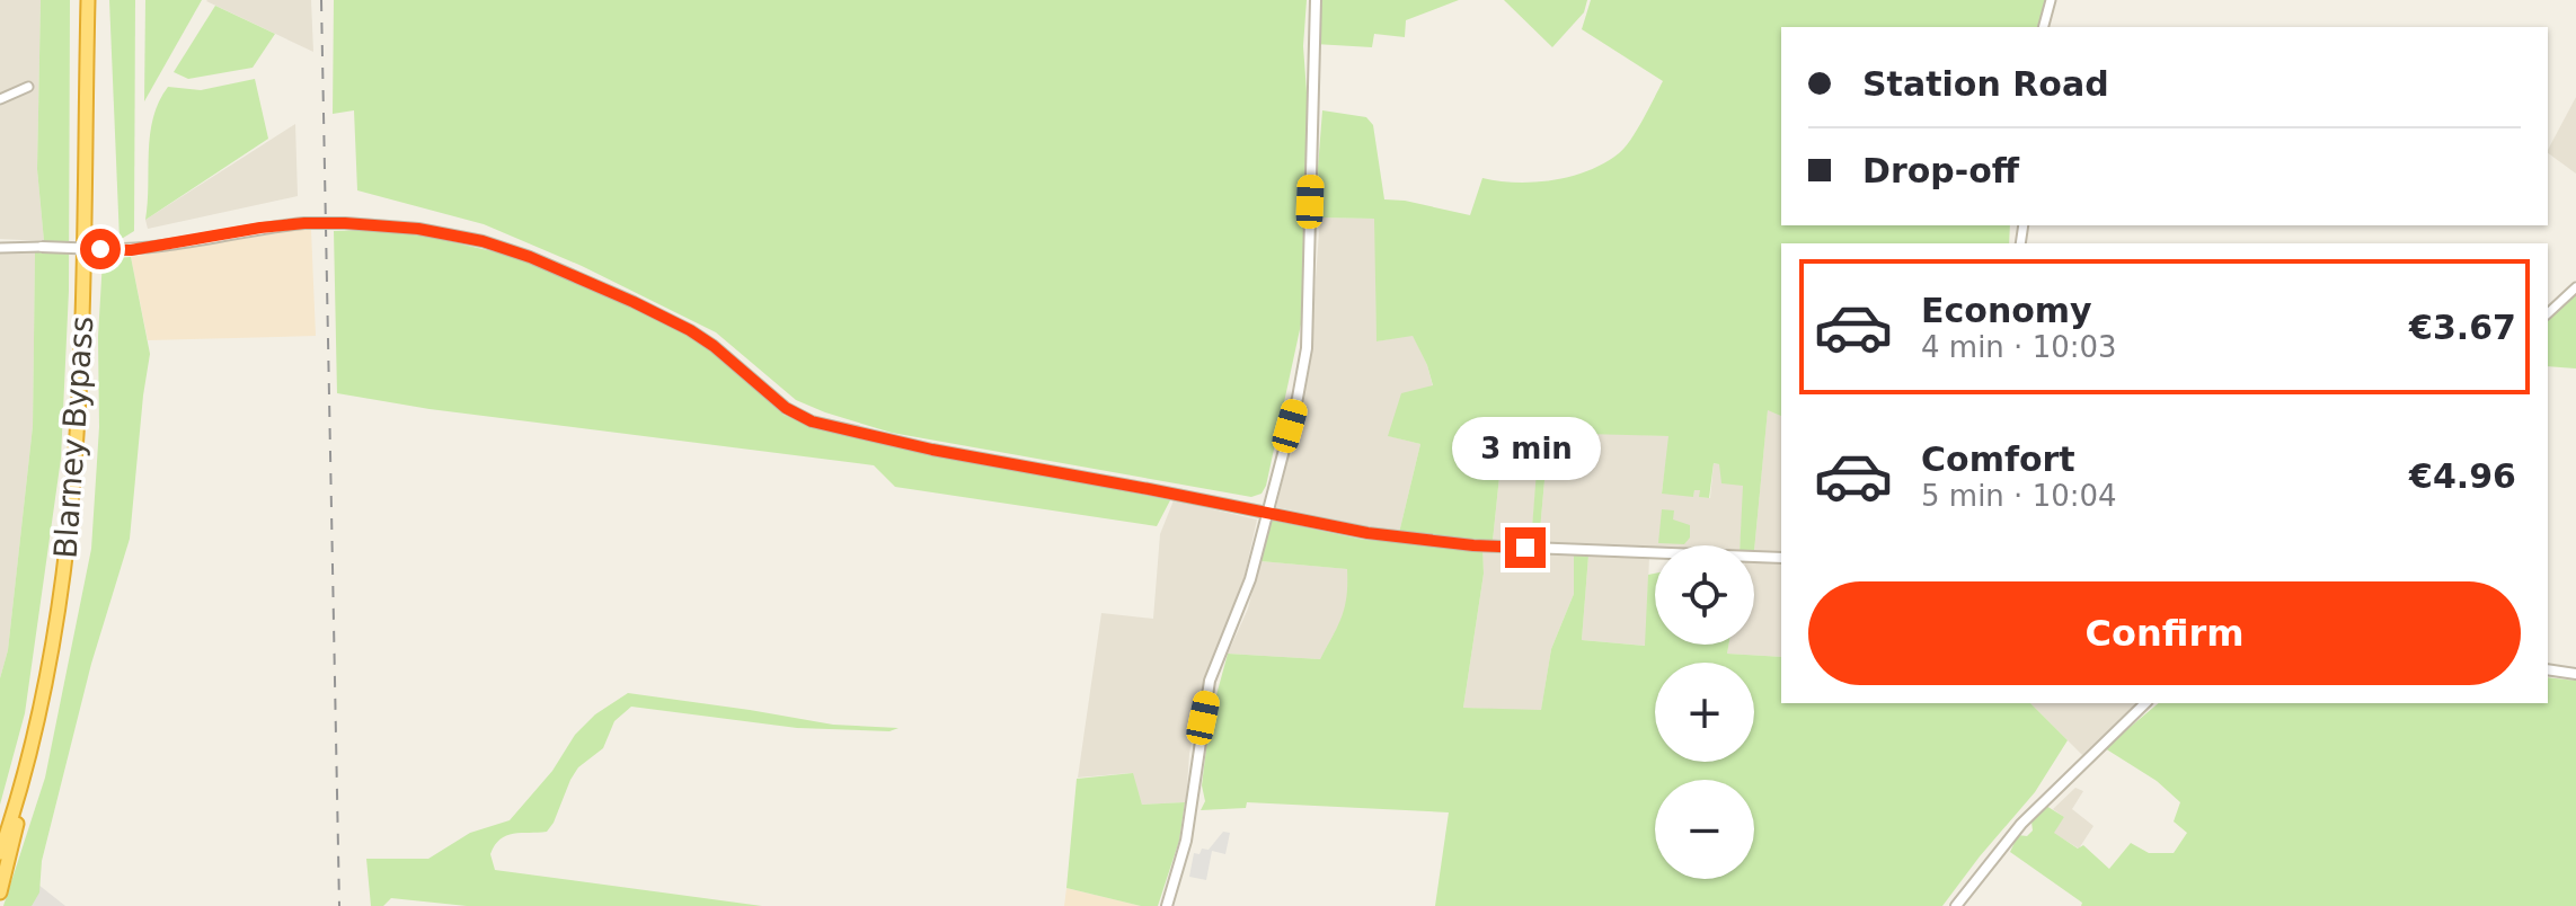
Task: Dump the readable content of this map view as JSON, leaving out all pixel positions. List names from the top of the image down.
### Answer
{
  "streets": {
    "highway": ["Blarney Bypass"]
  },
  "page": {
    "banner": ["Station Road", "Drop-off"],
    "list": [
      {
        "name": "Economy",
        "note": "4 min · 10:03",
        "value": "€3.67"
      },
      {
        "name": "Comfort",
        "note": "5 min · 10:04",
        "value": "€4.96"
      }
    ],
    "bubble": "3 min",
    "map_buttons": ["+", "−"],
    "buttons": "Confirm"
  }
}
